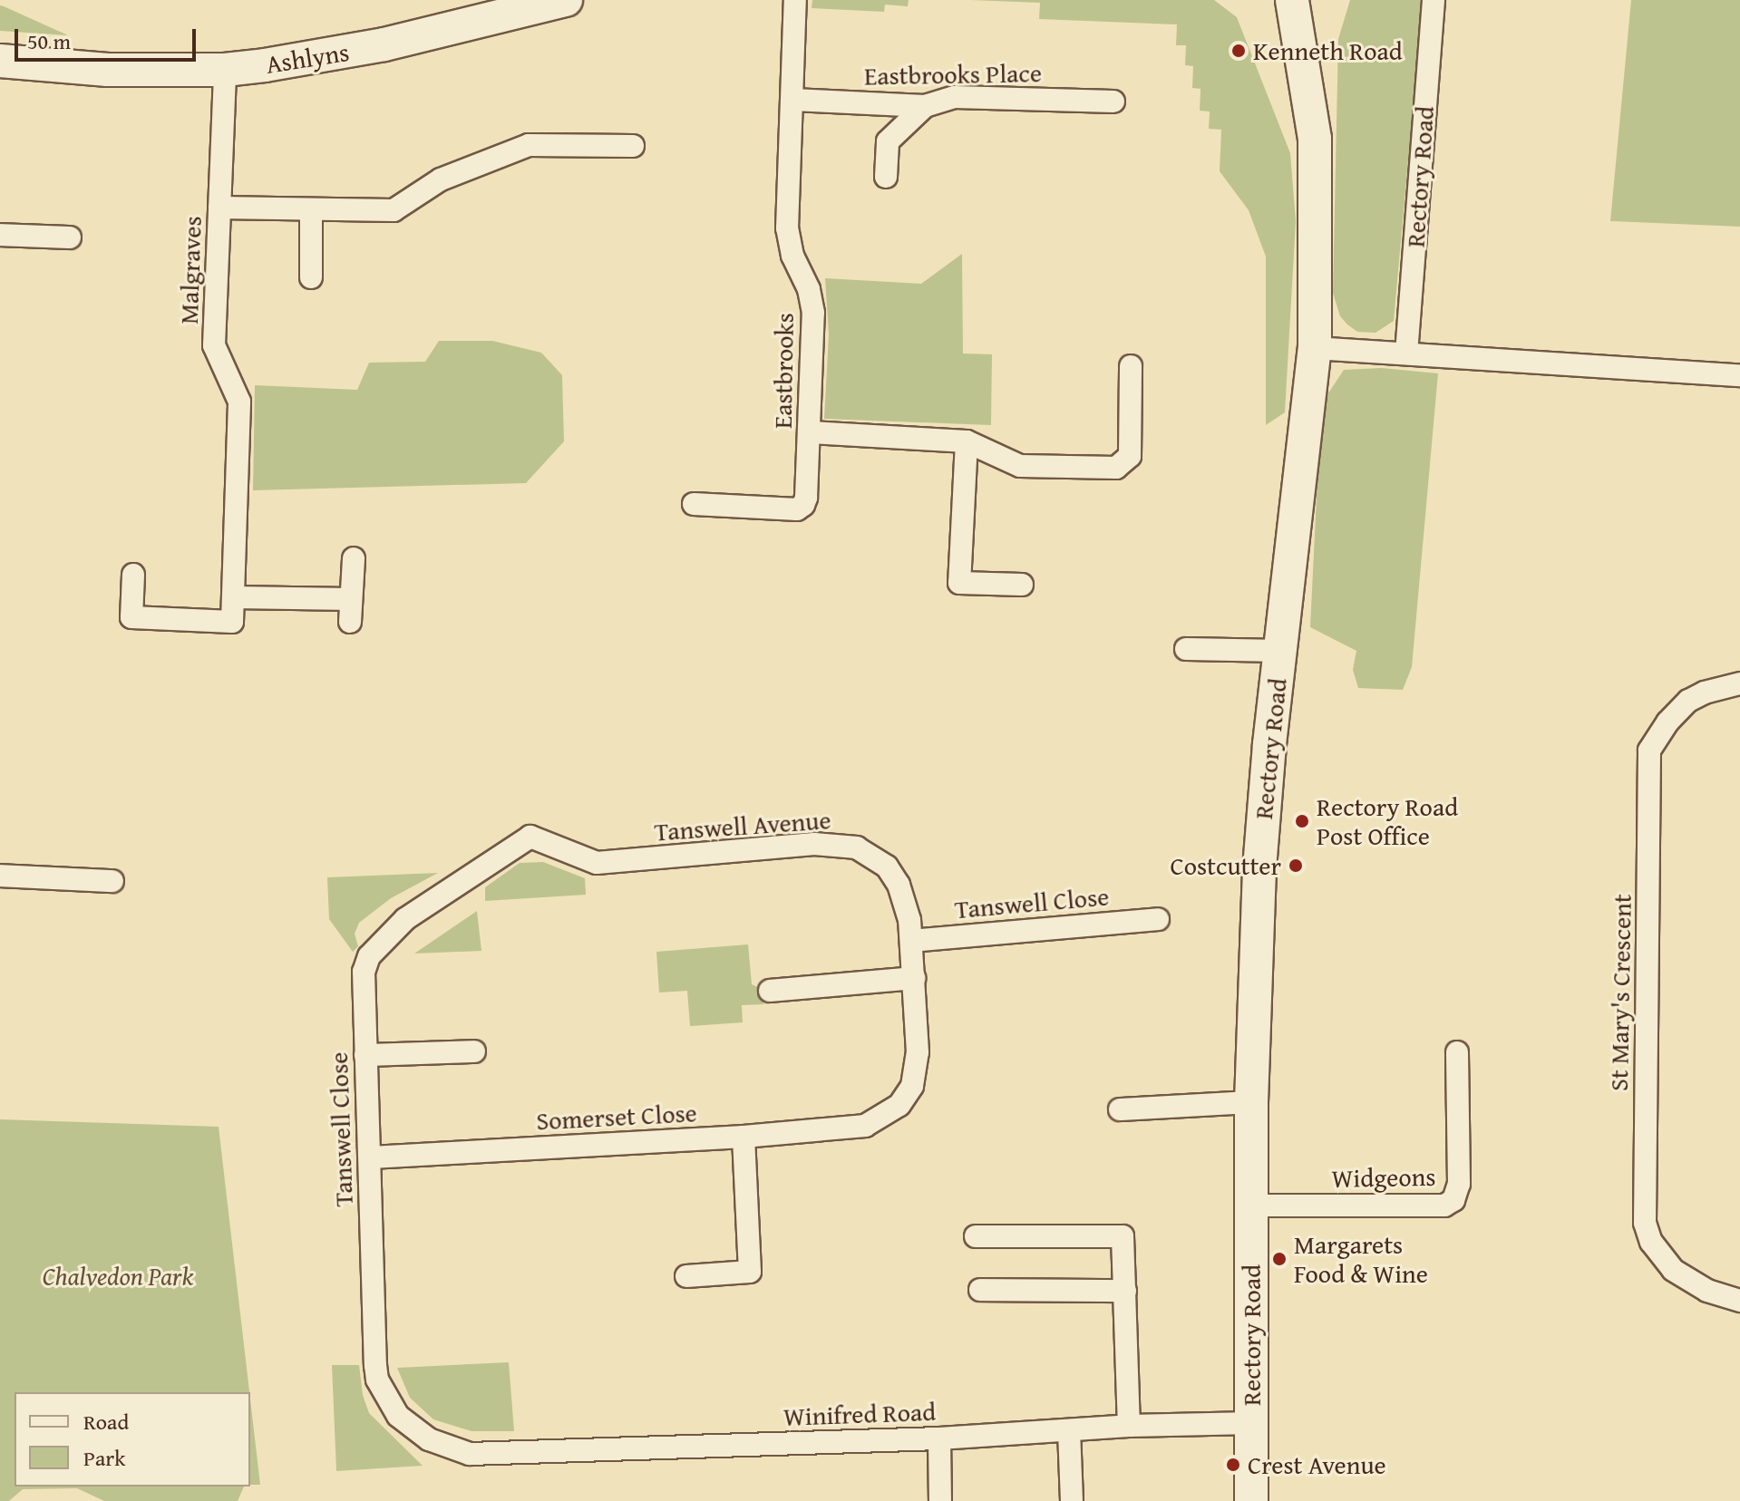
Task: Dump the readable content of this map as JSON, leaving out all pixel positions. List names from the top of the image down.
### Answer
{
  "streets": {
    "street": [
      "Ashlyns",
      "Eastbrooks Place",
      "Rectory Road",
      "Malgraves",
      "Eastbrooks",
      "Tanswell Avenue",
      "Tanswell Close",
      "St Mary's Crescent",
      "Somerset Close",
      "Widgeons",
      "Winifred Road"
    ]
  },
  "crossings": [
    ["Ashlyns", "Malgraves"],
    ["Eastbrooks Place", "Eastbrooks"],
    ["Rectory Road", "Widgeons"],
    ["Rectory Road", "Winifred Road"],
    ["Tanswell Avenue", "Tanswell Close"],
    ["Tanswell Avenue", "Somerset Close"],
    ["Tanswell Close", "Somerset Close"],
    ["Tanswell Close", "Winifred Road"]
  ],
  "parks": ["Chalvedon Park"],
  "places": [
    "Kenneth Road",
    "Rectory Road Post Office",
    "Costcutter",
    "Margarets Food & Wine",
    "Crest Avenue"
  ],
  "legend": ["Road", "Park"],
  "scale_bar": "50 m"
}
